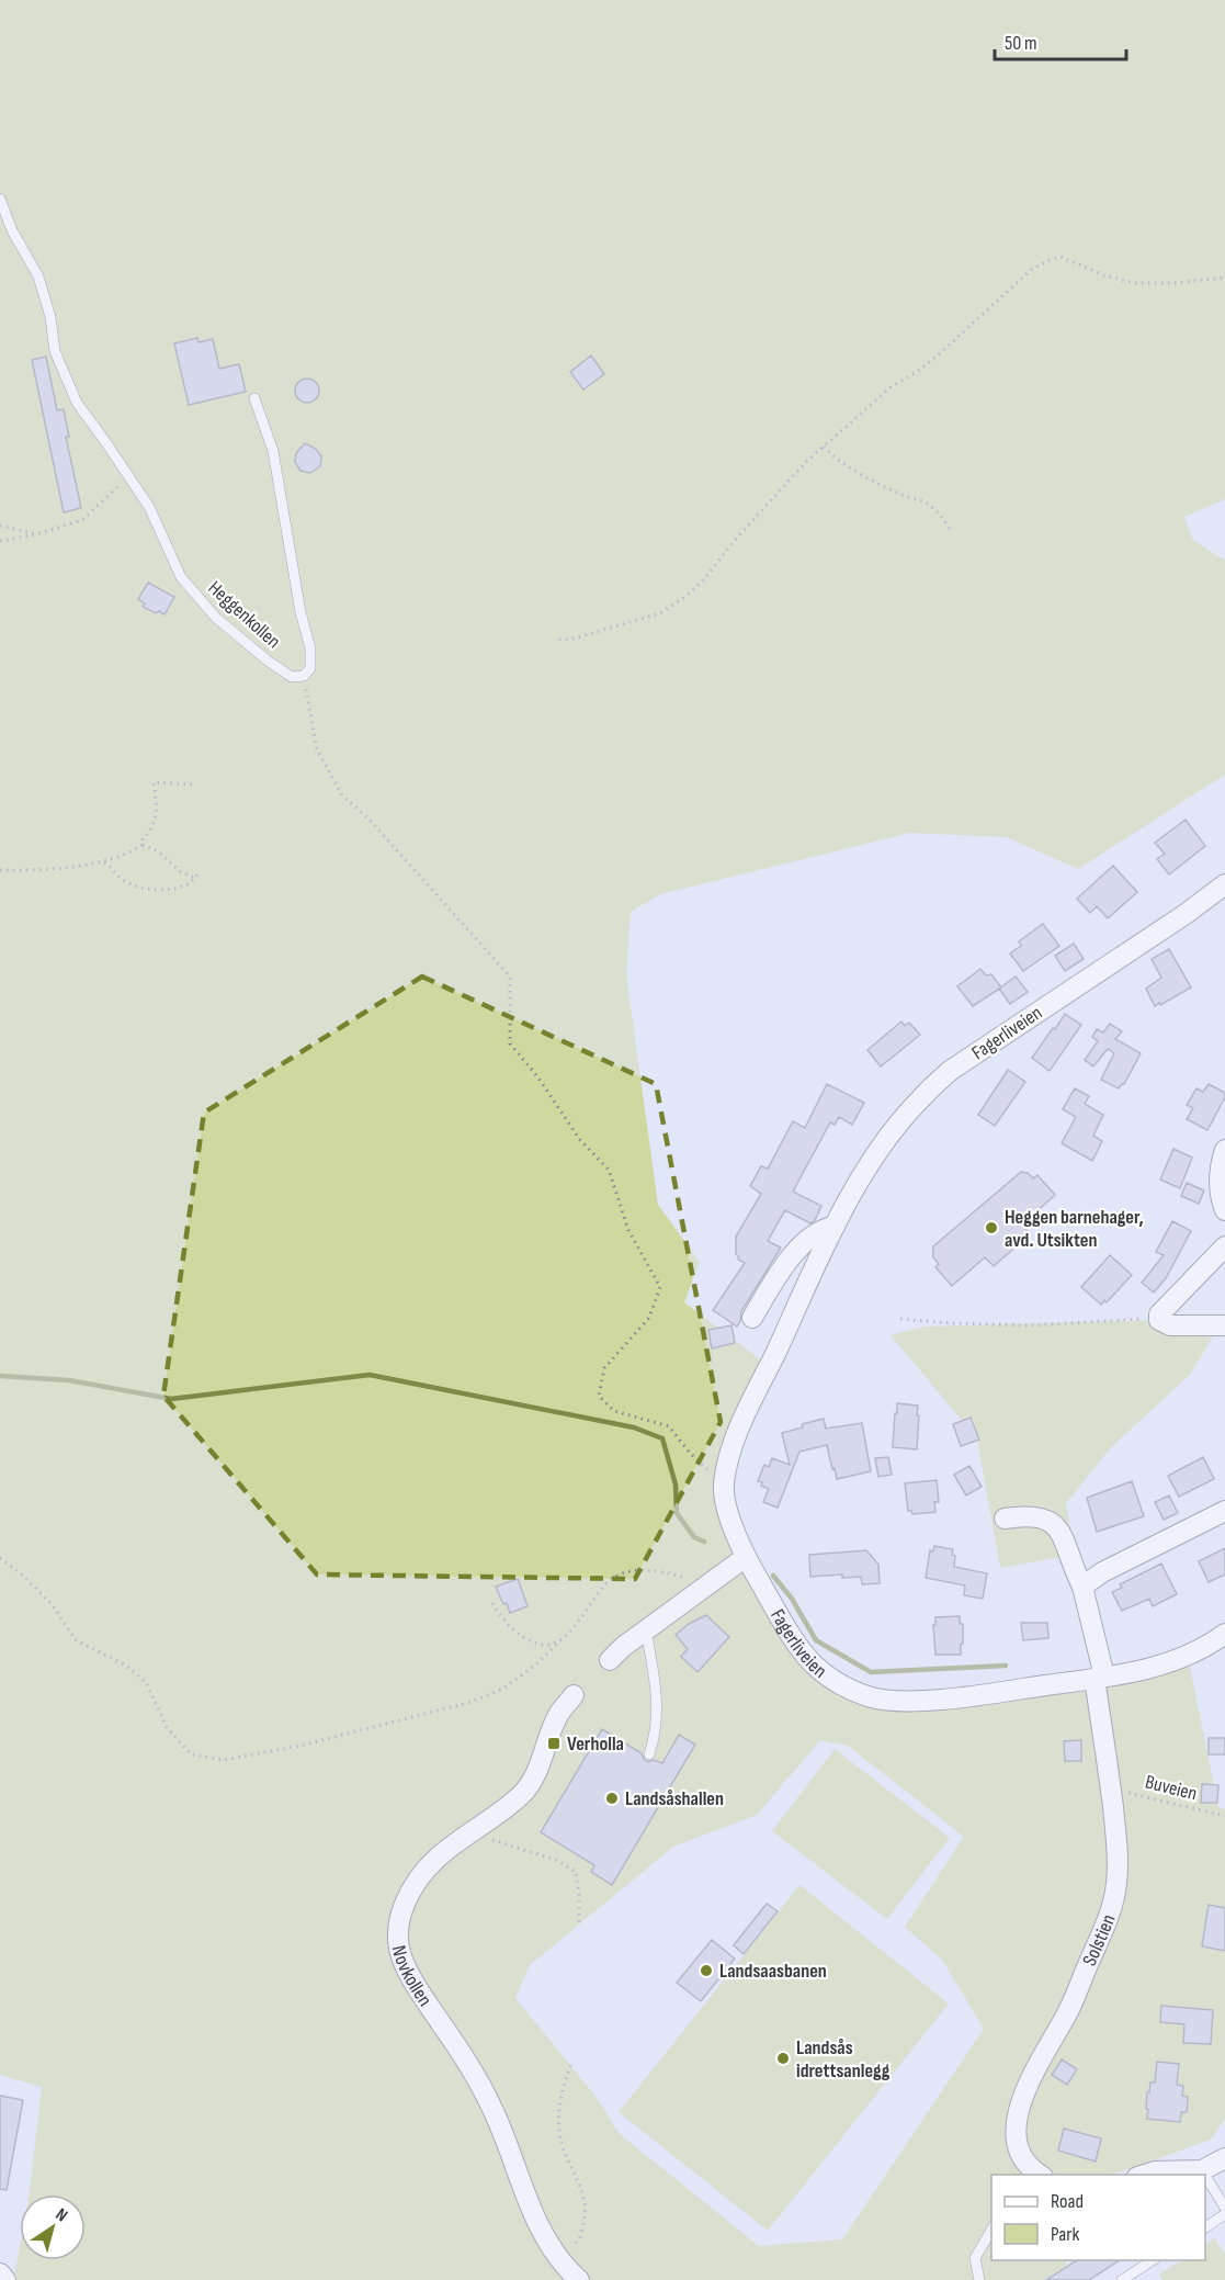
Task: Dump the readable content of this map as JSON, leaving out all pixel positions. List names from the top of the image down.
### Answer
{
  "streets": {
    "street": ["Fagerliveien", "Solstien", "Novkollen"],
    "lane": ["Heggenkollen"],
    "path": ["Buveien"]
  },
  "crossings": [
    ["Fagerliveien", "Solstien"],
    ["Buveien", "Solstien"]
  ],
  "places": {
    "other": [
      "Heggen barnehager, avd. Utsikten",
      "Landsåshallen",
      "Landsaasbanen",
      "Landsås idrettsanlegg"
    ],
    "transit": ["Verholla"]
  },
  "legend": ["Road", "Park"],
  "scale_bar": "50 m",
  "north": "top right"
}
